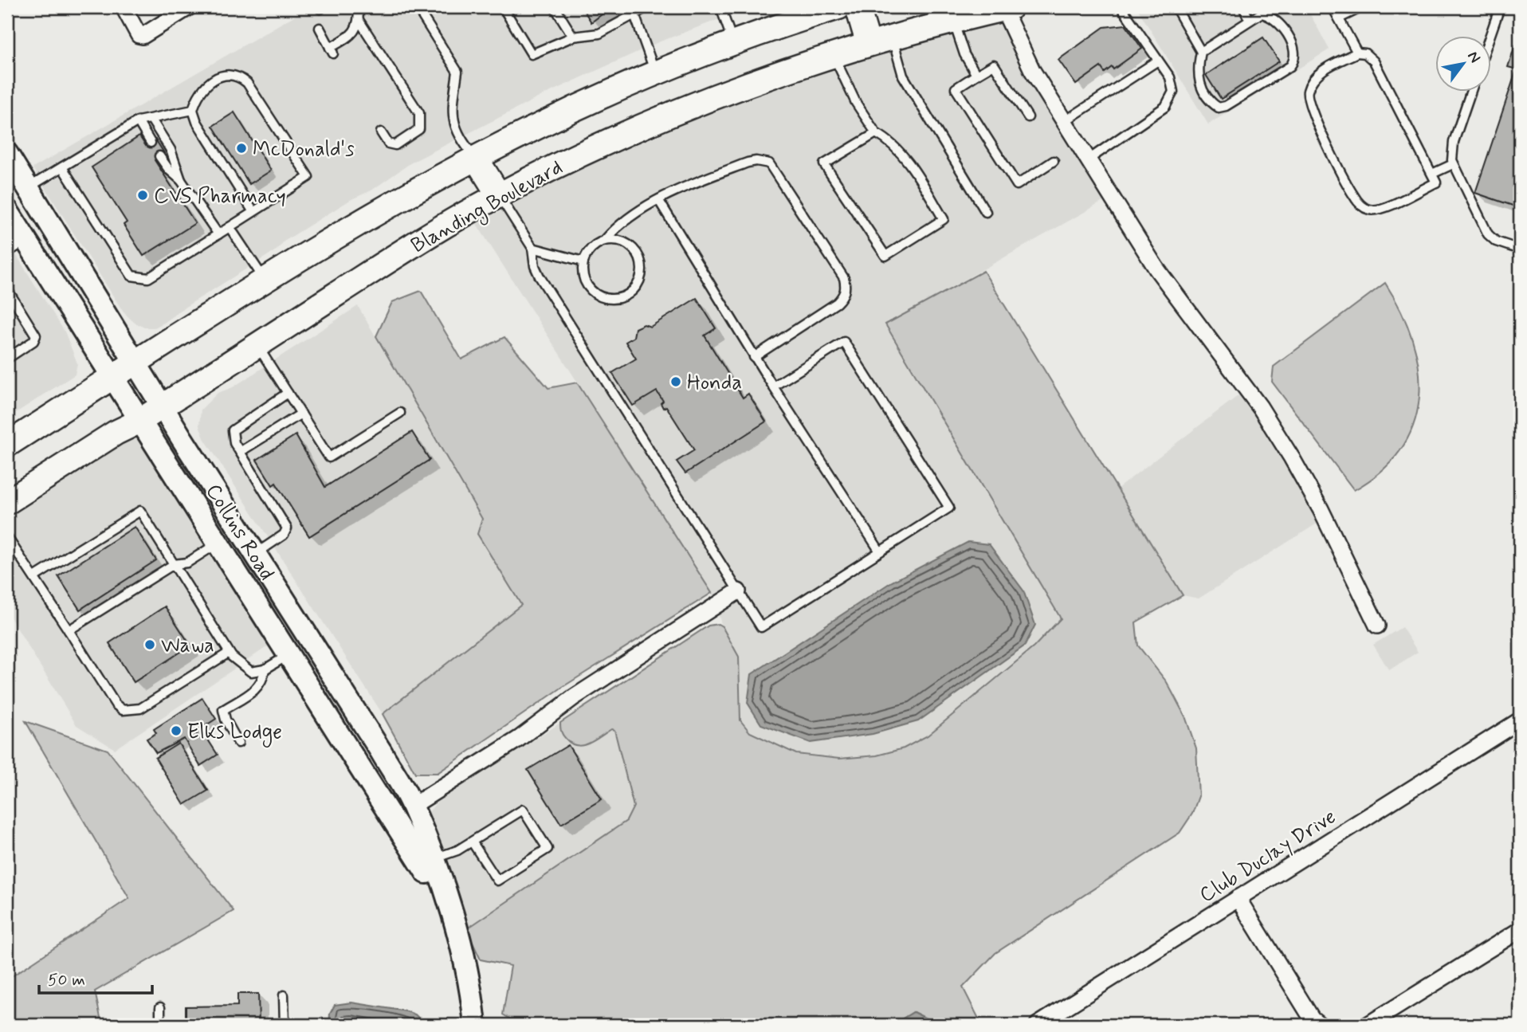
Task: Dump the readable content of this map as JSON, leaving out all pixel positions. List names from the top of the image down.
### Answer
{
  "streets": {
    "main road": ["Blanding Boulevard"],
    "street": ["Collins Road", "Club Duclay Drive"]
  },
  "crossings": [
    ["Blanding Boulevard", "Collins Road"]
  ],
  "places": [
    "McDonald's",
    "CVS Pharmacy",
    "Honda",
    "Wawa",
    "Elks Lodge"
  ],
  "scale_bar": "50 m",
  "north": "top right"
}
